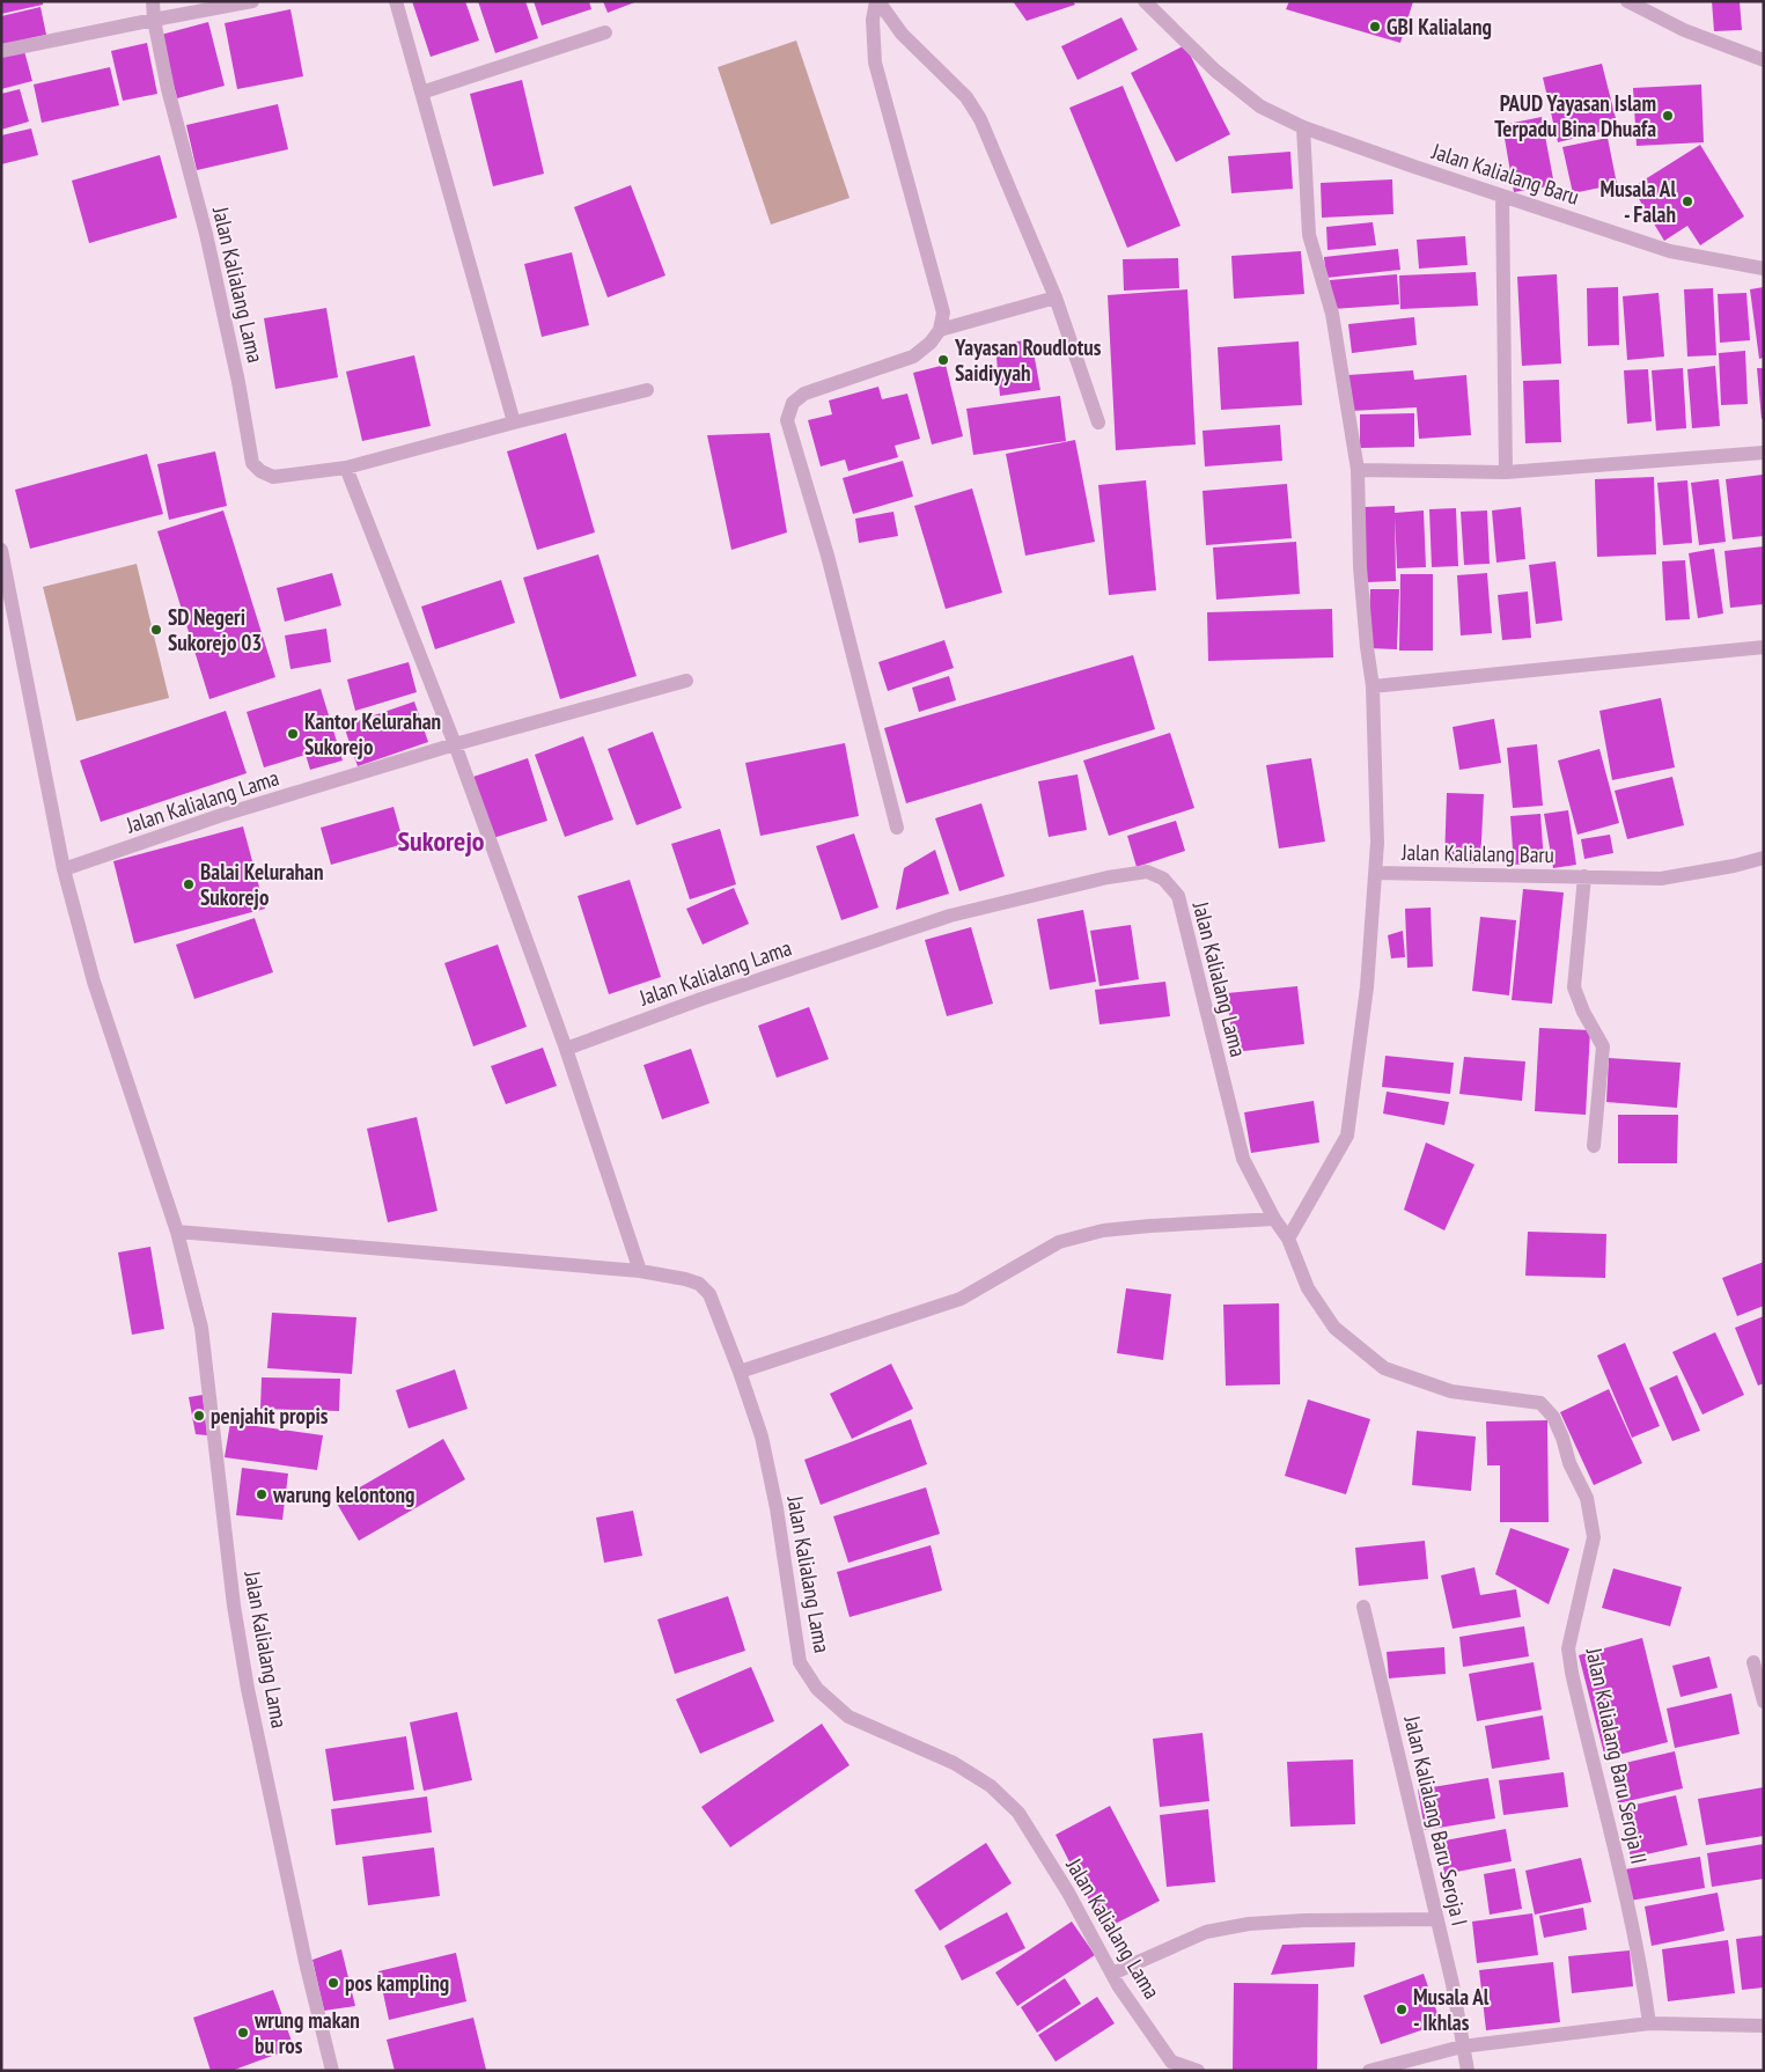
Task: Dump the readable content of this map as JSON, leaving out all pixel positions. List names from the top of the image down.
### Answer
{
  "streets": {
    "street": [
      "Jalan Kalialang Baru",
      "Jalan Kalialang Lama",
      "Jalan Kalialang Baru Seroja II",
      "Jalan Kalialang Baru Seroja I"
    ]
  },
  "crossings": [
    ["Jalan Kalialang Lama", "Jalan Kalialang Baru Seroja II"]
  ],
  "districts": ["Sukorejo"],
  "places": [
    "GBI Kalialang",
    "PAUD Yayasan Islam Terpadu Bina Dhuafa",
    "Musala Al - Falah",
    "Yayasan Roudlotus Saidiyyah",
    "SD Negeri Sukorejo 03",
    "Kantor Kelurahan Sukorejo",
    "Balai Kelurahan Sukorejo",
    "penjahit propis",
    "warung kelontong",
    "pos kampling",
    "Musala Al - Ikhlas",
    "wrung makan bu ros"
  ]
}
